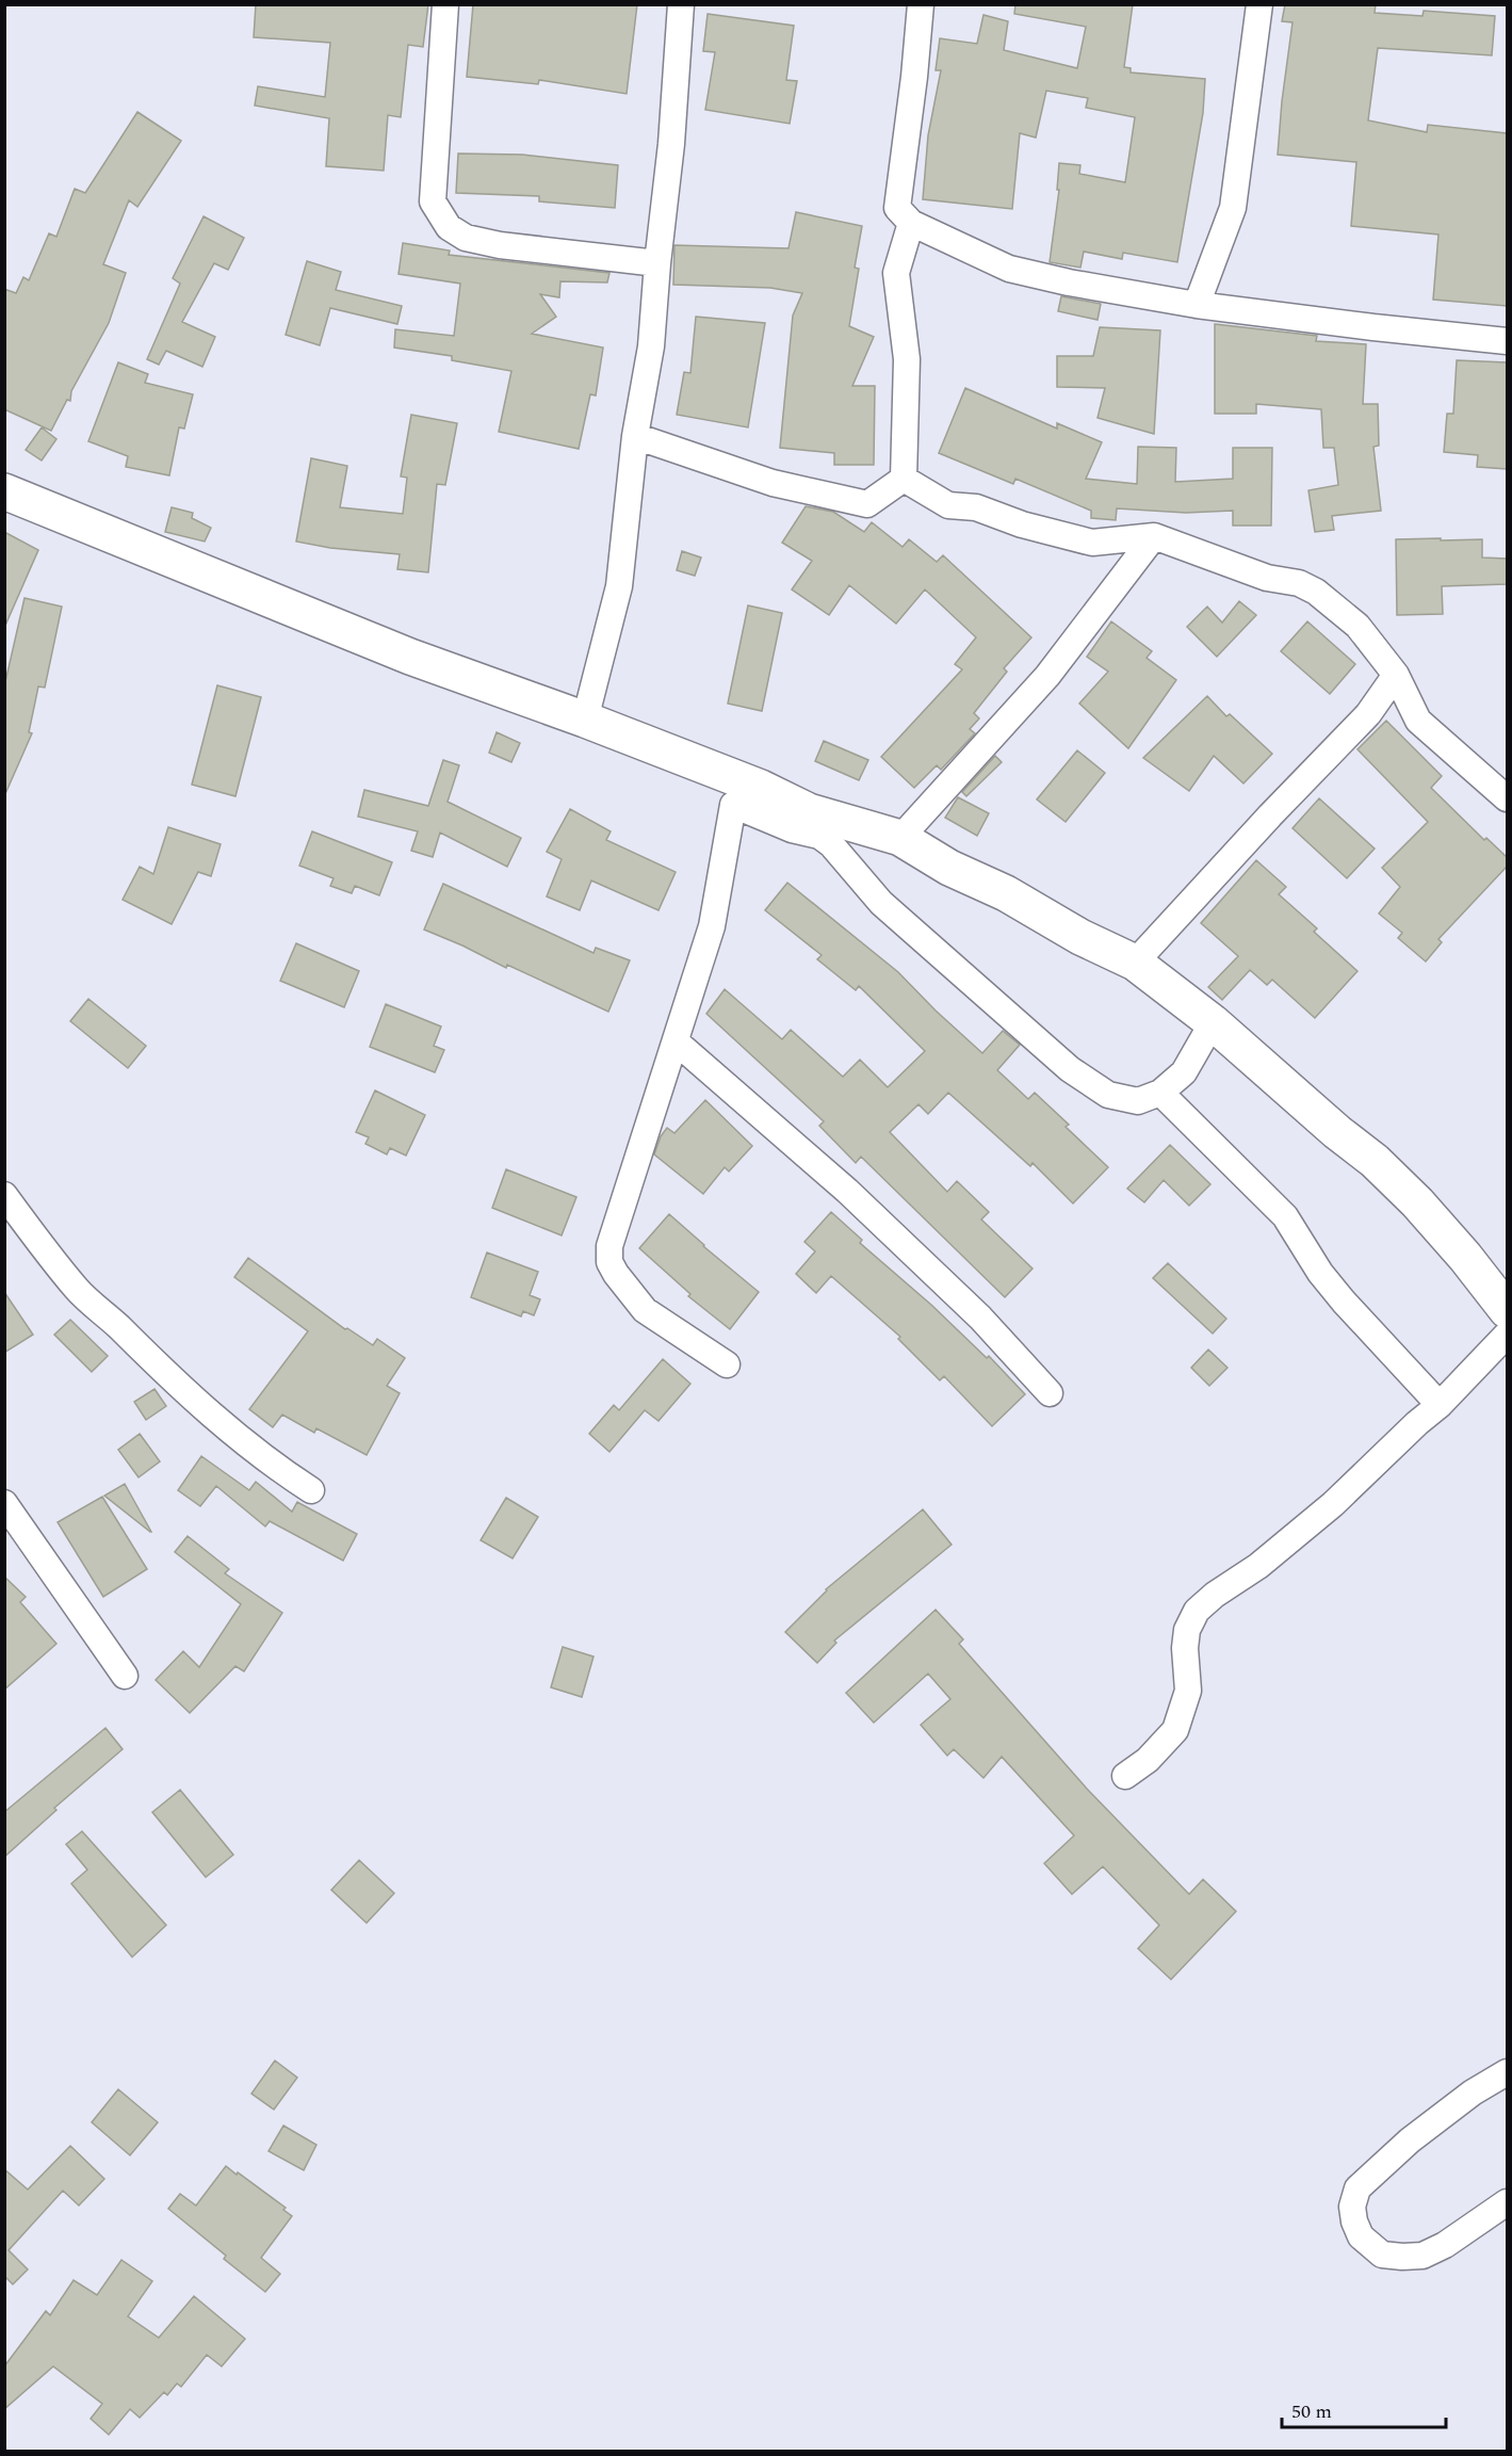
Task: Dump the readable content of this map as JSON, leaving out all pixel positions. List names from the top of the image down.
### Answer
{
  "scale_bar": "50 m"
}
